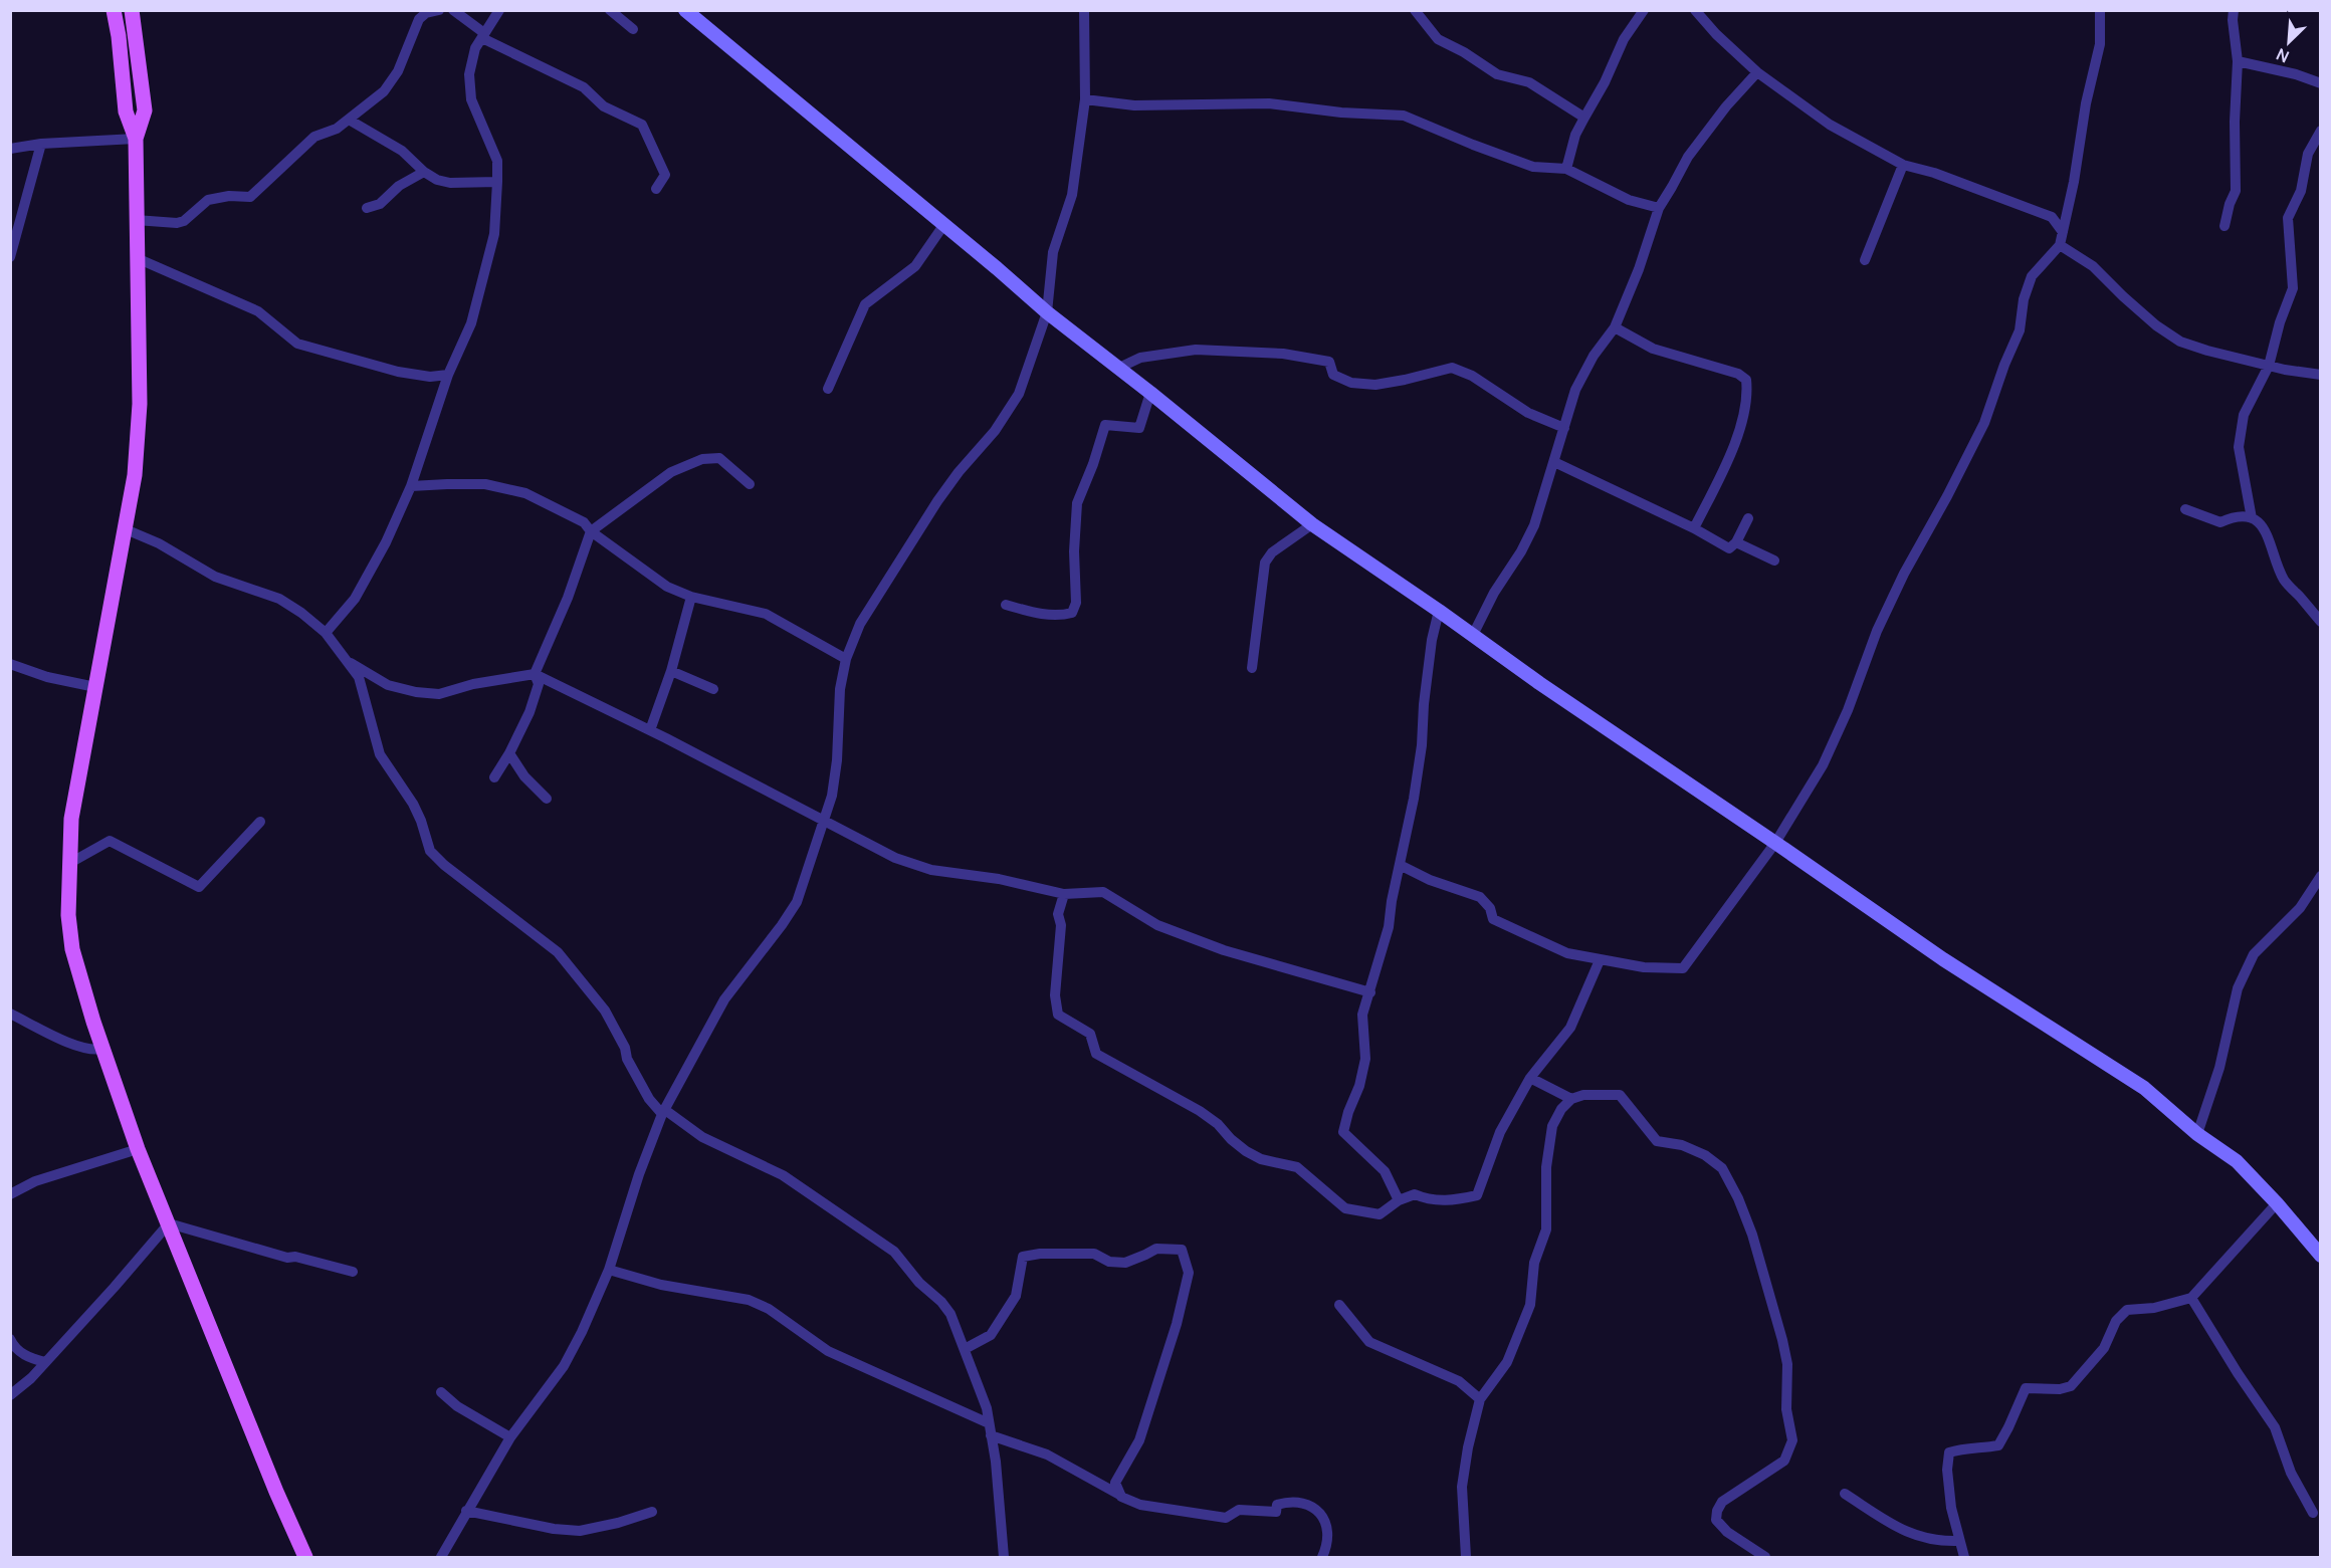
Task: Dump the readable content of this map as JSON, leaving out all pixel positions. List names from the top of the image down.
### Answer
{
  "north": "bottom left"
}
